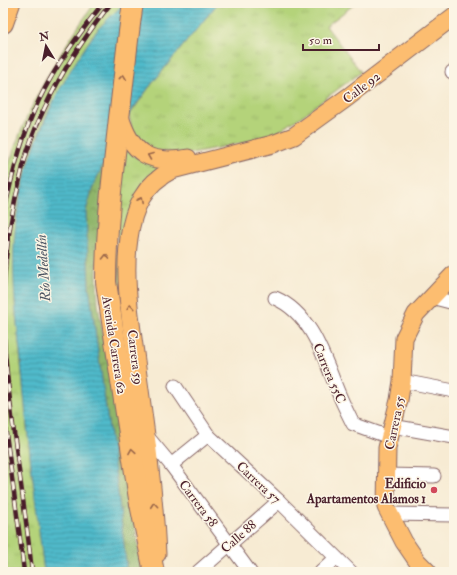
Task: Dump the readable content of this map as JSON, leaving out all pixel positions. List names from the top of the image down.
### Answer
{
  "streets": {
    "highway": ["Avenida Carrera 62"],
    "main road": ["Calle 92", "Carrera 59", "Carrera 55"],
    "street": [
      "Carrera 55C",
      "Carrera 57",
      "Carrera 58",
      "Calle 88"
    ]
  },
  "crossings": [
    ["Calle 92", "Avenida Carrera 62"],
    ["Calle 92", "Carrera 59"],
    ["Carrera 59", "Carrera 58"],
    ["Carrera 55C", "Carrera 55"],
    ["Carrera 57", "Calle 88"],
    ["Carrera 58", "Calle 88"]
  ],
  "one_way": ["Avenida Carrera 62", "Carrera 59"],
  "water": ["Río Medellín"],
  "places": ["Edificio Apartamentos Alamos 1"],
  "scale_bar": "50 m",
  "north": "top"
}
